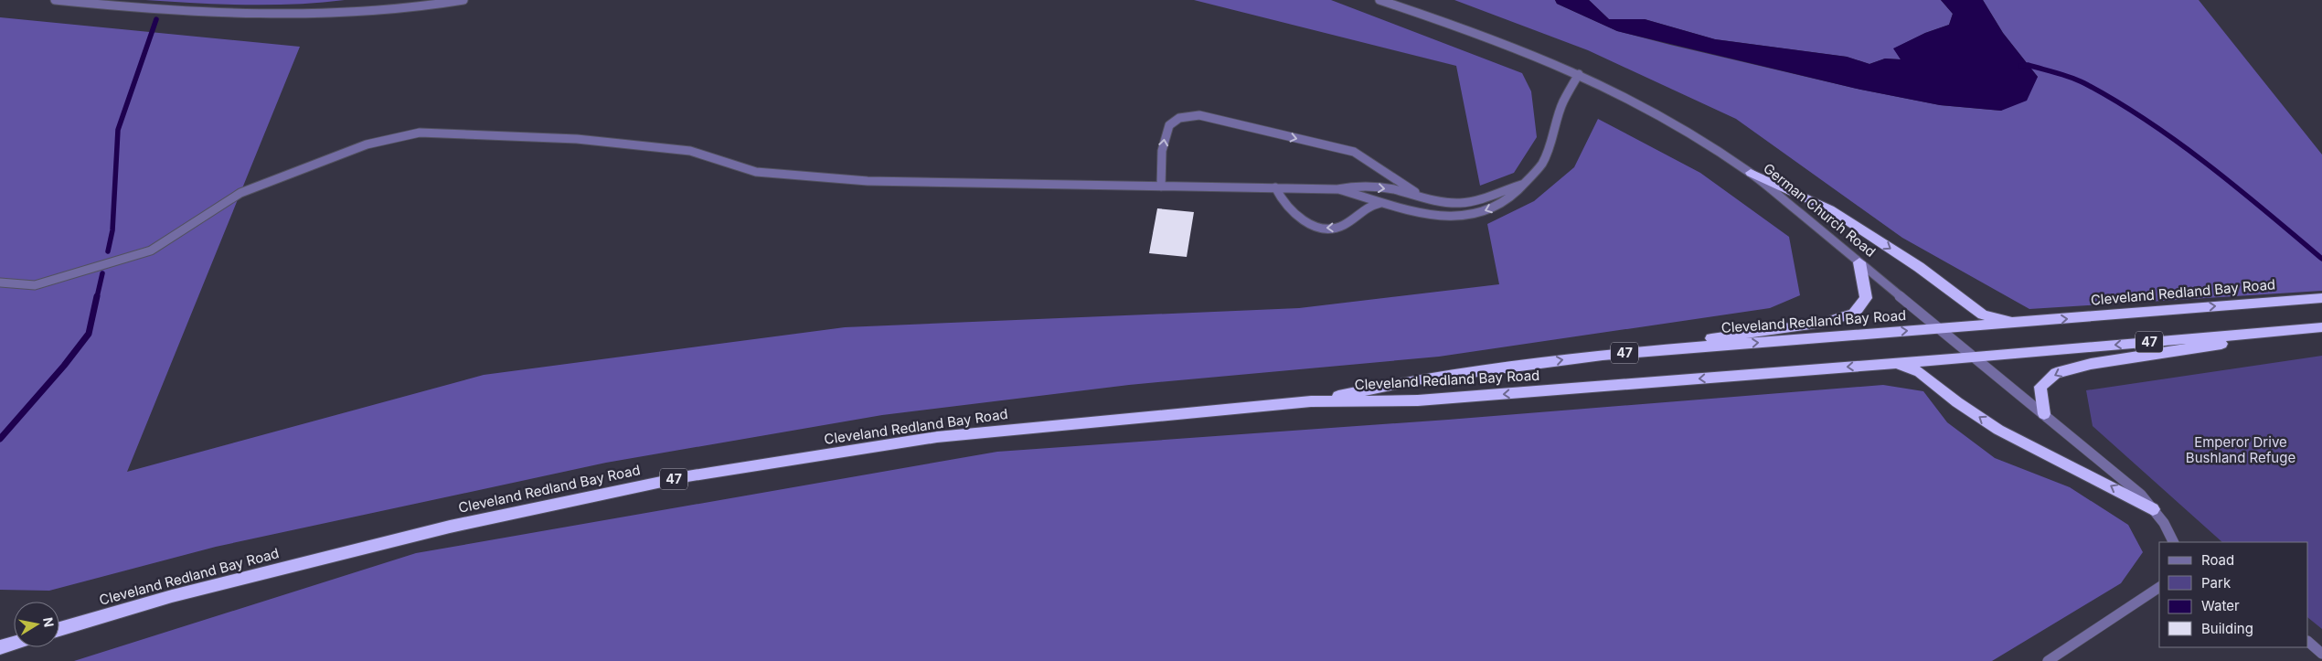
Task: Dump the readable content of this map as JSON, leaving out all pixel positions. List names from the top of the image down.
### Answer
{
  "streets": {
    "highway": ["Cleveland Redland Bay Road", "47"],
    "street": ["German Church Road"]
  },
  "crossings": [
    ["German Church Road", "Cleveland Redland Bay Road"]
  ],
  "parks": ["Emperor Drive Bushland Refuge"],
  "legend": [
    "Road",
    "Park",
    "Water",
    "Building"
  ],
  "north": "right"
}
